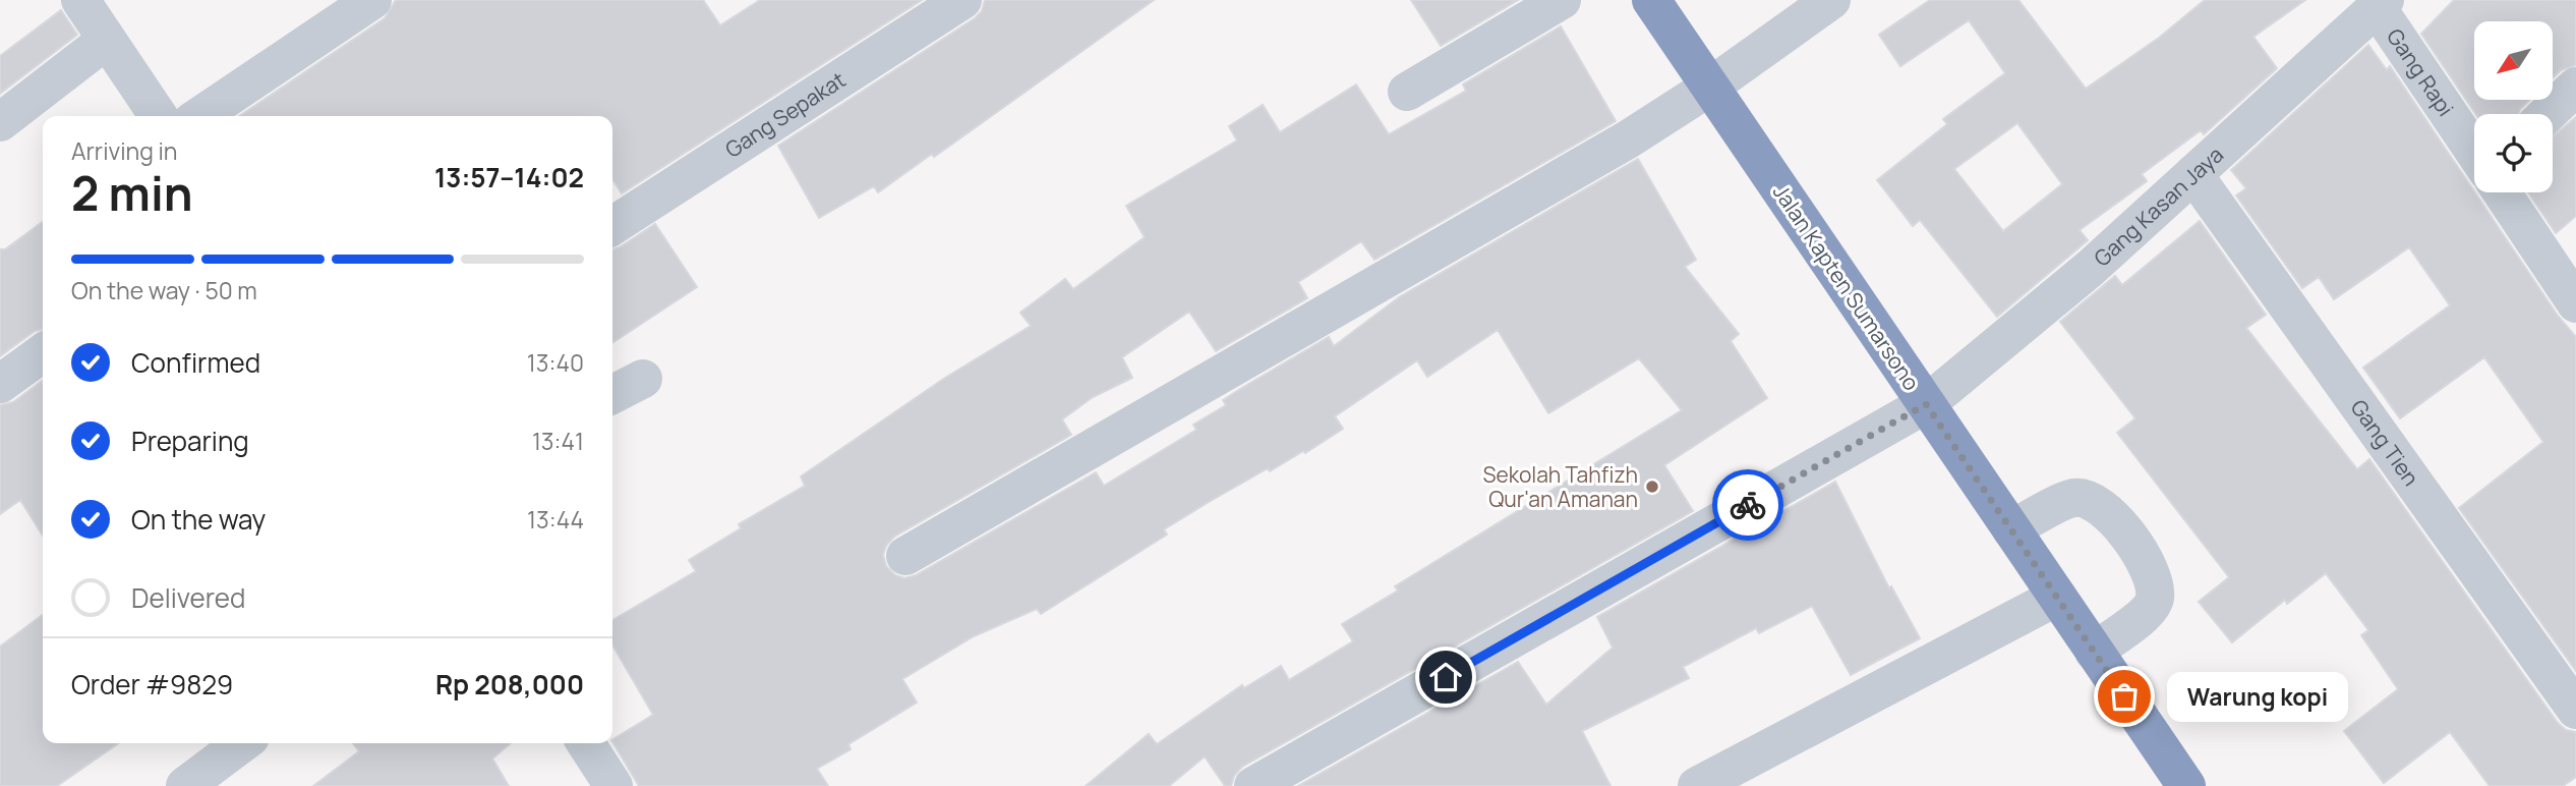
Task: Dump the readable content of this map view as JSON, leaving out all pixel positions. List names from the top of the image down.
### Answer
{
  "streets": {
    "highway": ["Jalan Kapten Sumarsono"],
    "street": [
      "Gang Rapi",
      "Gang Sepakat",
      "Gang Kasan Jaya",
      "Gang Tien"
    ]
  },
  "crossings": [
    ["Gang Rapi", "Gang Kasan Jaya"],
    ["Gang Kasan Jaya", "Jalan Kapten Sumarsono"],
    ["Gang Kasan Jaya", "Gang Tien"]
  ],
  "places": ["Sekolah Tahfizh Qur'an Amanan", "Warung kopi"],
  "north": "bottom left",
  "page": {
    "heading": ["2 min", "Arriving in", "13:57–14:02"],
    "panel": ["Order #9829", "Rp 208,000"],
    "bar": "On the way · 50 m",
    "list": [
      ["Confirmed", "13:40"],
      ["Preparing", "13:41"],
      ["On the way", "13:44"],
      "Delivered"
    ],
    "bubble": "Warung kopi"
  }
}
